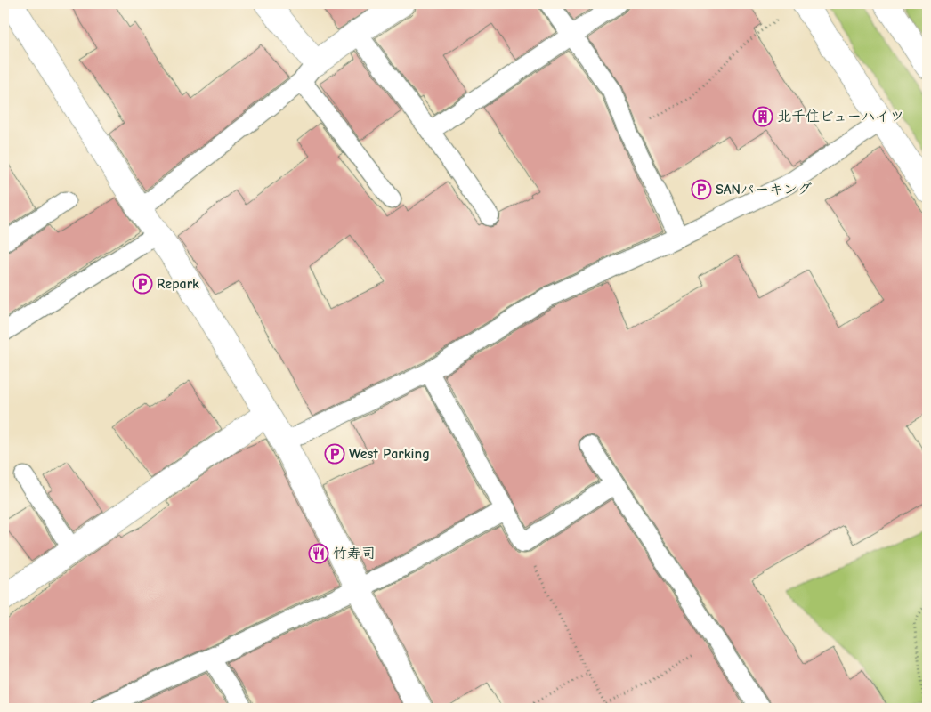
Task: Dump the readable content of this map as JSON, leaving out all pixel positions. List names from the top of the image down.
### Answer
{
  "places": {
    "building": ["北千住ビューハイツ"],
    "parking": ["SANパーキング", "Repark", "West Parking"],
    "restaurant": ["竹寿司"]
  }
}
